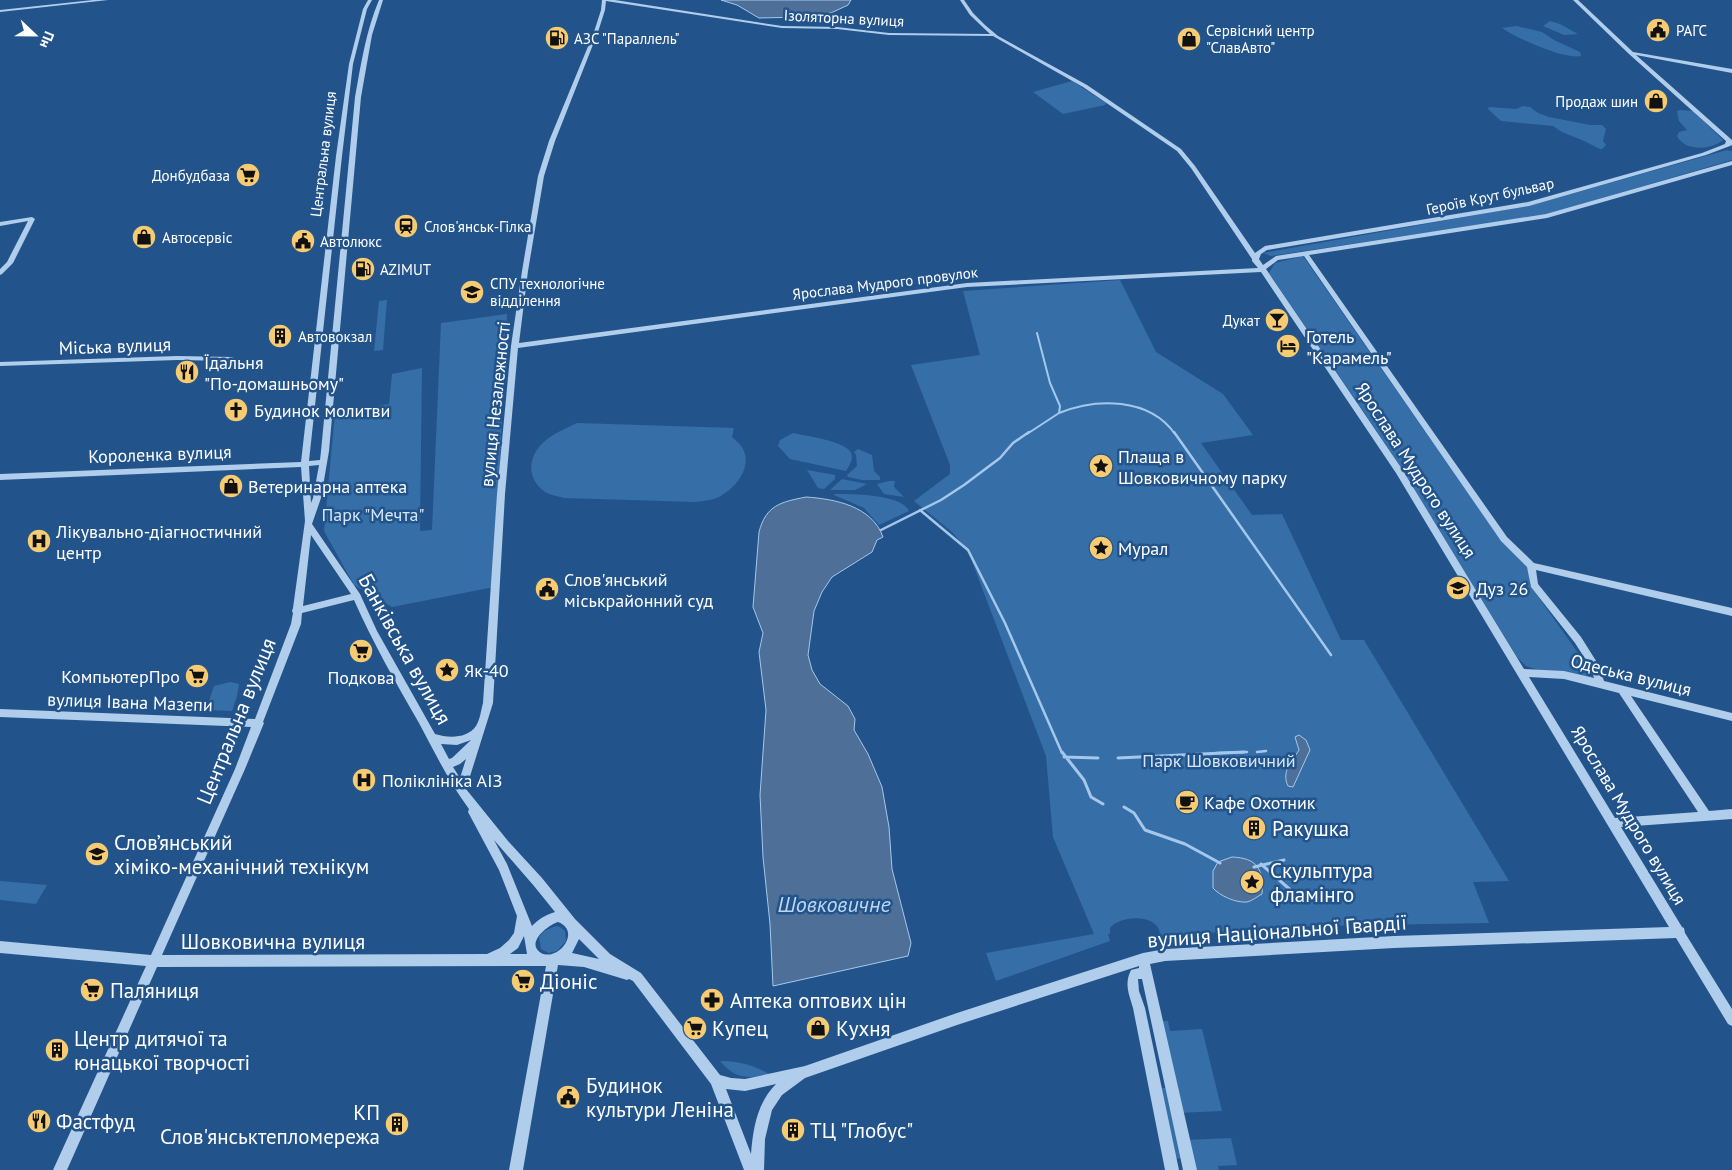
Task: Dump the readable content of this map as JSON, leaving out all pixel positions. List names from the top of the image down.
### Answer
{
  "streets": {
    "street": [
      "Ізоляторна вулиця",
      "Центральна вулиця",
      "Героїв Крут бульвар",
      "Ярослава Мудрого провулок",
      "Міська вулиця",
      "вулиця Незалежності",
      "Короленка вулиця",
      "Ярослава Мудрого вулиця",
      "Банківська вулиця",
      "Одеська вулиця",
      "вулиця Івана Мазепи",
      "вулиця Національної Гвардії",
      "Шовковична вулиця"
    ]
  },
  "crossings": [
    ["Ізоляторна вулиця", "вулиця Незалежності"],
    ["Ізоляторна вулиця", "Ярослава Мудрого вулиця"],
    ["Центральна вулиця", "Короленка вулиця"],
    ["Центральна вулиця", "Банківська вулиця"],
    ["Центральна вулиця", "вулиця Івана Мазепи"],
    ["Центральна вулиця", "Шовковична вулиця"],
    ["Героїв Крут бульвар", "Ярослава Мудрого провулок"],
    ["Героїв Крут бульвар", "Ярослава Мудрого вулиця"],
    ["Ярослава Мудрого провулок", "вулиця Незалежності"],
    ["Ярослава Мудрого провулок", "Ярослава Мудрого вулиця"],
    ["вулиця Незалежності", "Банківська вулиця"],
    ["Ярослава Мудрого вулиця", "Одеська вулиця"],
    ["Ярослава Мудрого вулиця", "вулиця Національної Гвардії"],
    ["Банківська вулиця", "Шовковична вулиця"]
  ],
  "water": ["Шовковичне"],
  "parks": ["Парк \"Мечта\"", "Парк Шовковичний"],
  "places": {
    "public building": [
      "РАГС",
      "Автолюкс",
      "Слов'янський міськрайонний суд",
      "Будинок культури Леніна"
    ],
    "fuel station": ["АЗС \"Параллель\"", "AZIMUT"],
    "shop": [
      "Сервісний центр \"СлавАвто\"",
      "Продаж шин",
      "Автосервіс",
      "Ветеринарна аптека",
      "Кухня"
    ],
    "supermarket": [
      "Донбудбаза",
      "Подкова",
      "КомпьютерПро",
      "Діоніс",
      "Паляниця",
      "Купец"
    ],
    "station": ["Слов'янськ-Гілка"],
    "school or university": ["СПУ технологічне відділення", "Дуз 26", "Слов’янський хіміко-механічний технікум"],
    "bar": ["Дукат"],
    "building": [
      "Автовокзал",
      "Ракушка",
      "Центр дитячої та юнацької творчості",
      "КП Слов'янськтепломережа",
      "ТЦ \"Глобус\""
    ],
    "hotel": ["Готель \"Карамель\""],
    "restaurant": ["Їдальня \"По-домашньому\"", "Фастфуд"],
    "church": ["Будинок молитви"],
    "place": [
      "Плаща в Шовковичному парку",
      "Мурал",
      "Як-40",
      "Скульптура фламінго"
    ],
    "hospital": ["Лікувально-діагностичний центр", "Поліклініка АІЗ"],
    "cafe": ["Кафе Охотник"],
    "pharmacy": ["Аптека оптових цін"]
  },
  "north": "right"
}
